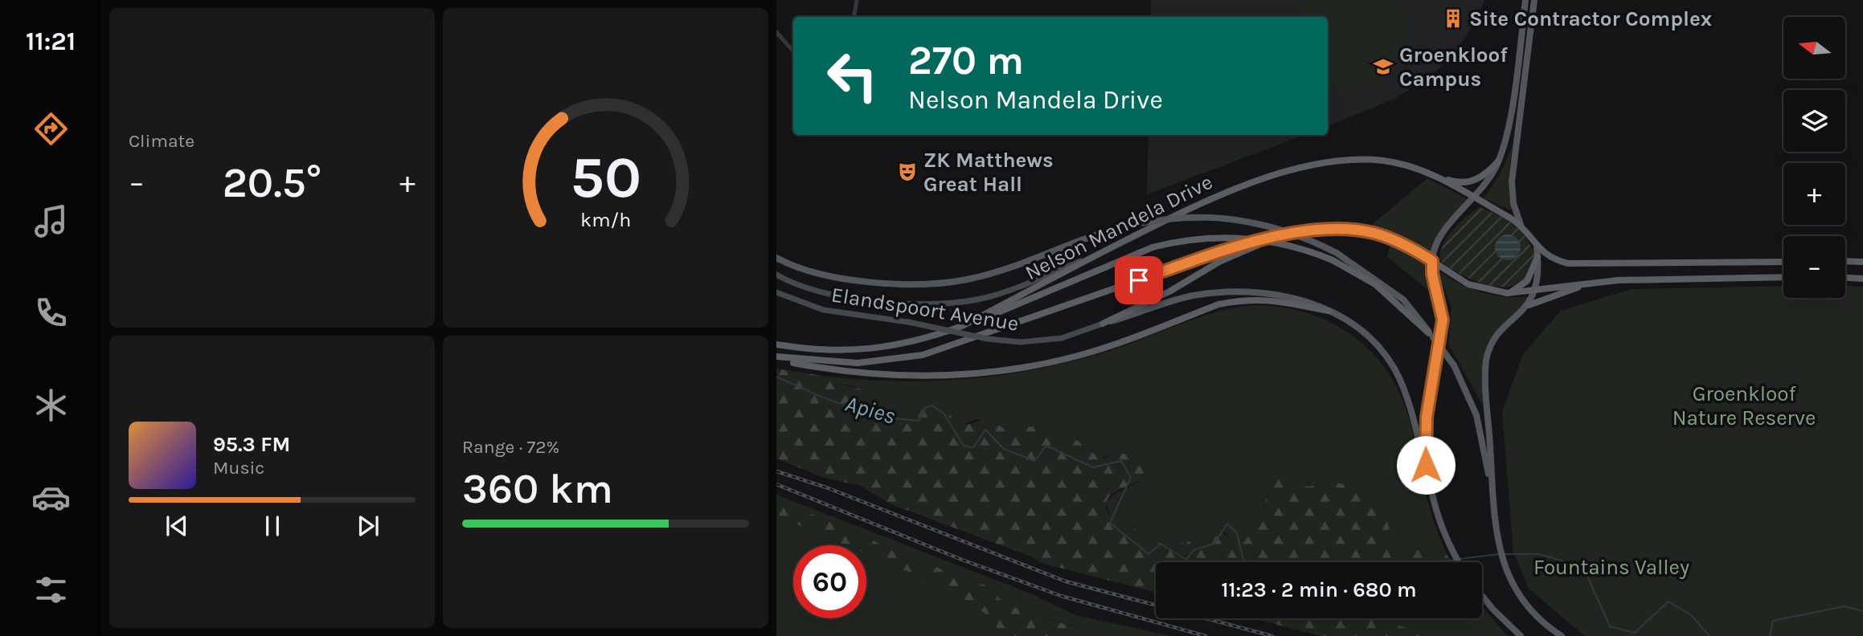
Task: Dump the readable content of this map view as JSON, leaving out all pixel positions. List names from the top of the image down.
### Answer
{
  "streets": {
    "highway": ["Nelson Mandela Drive"],
    "main road": ["Elandspoort Avenue"]
  },
  "crossings": [
    ["Nelson Mandela Drive", "Elandspoort Avenue"]
  ],
  "water": ["Apies"],
  "parks": ["Groenkloof Nature Reserve", "Fountains Valley"],
  "places": {
    "building": ["Site Contractor Complex"],
    "school or university": ["Groenkloof Campus"],
    "theatre": ["ZK Matthews Great Hall"]
  },
  "north": "left",
  "page": {
    "tabs": "11:21",
    "tile": [
      "Climate",
      ["Range · 72%", "360 km"]
    ],
    "map_buttons": ["+", "−"],
    "turn": ["270 m", "Nelson Mandela Drive"],
    "heat": ["−", "20.5°", "+"],
    "song": ["95.3 FM", "Music"],
    "limit": "60",
    "trip": "11:23 · 2 min · 680 m",
    "gauge": ["50", "km/h"]
  }
}
